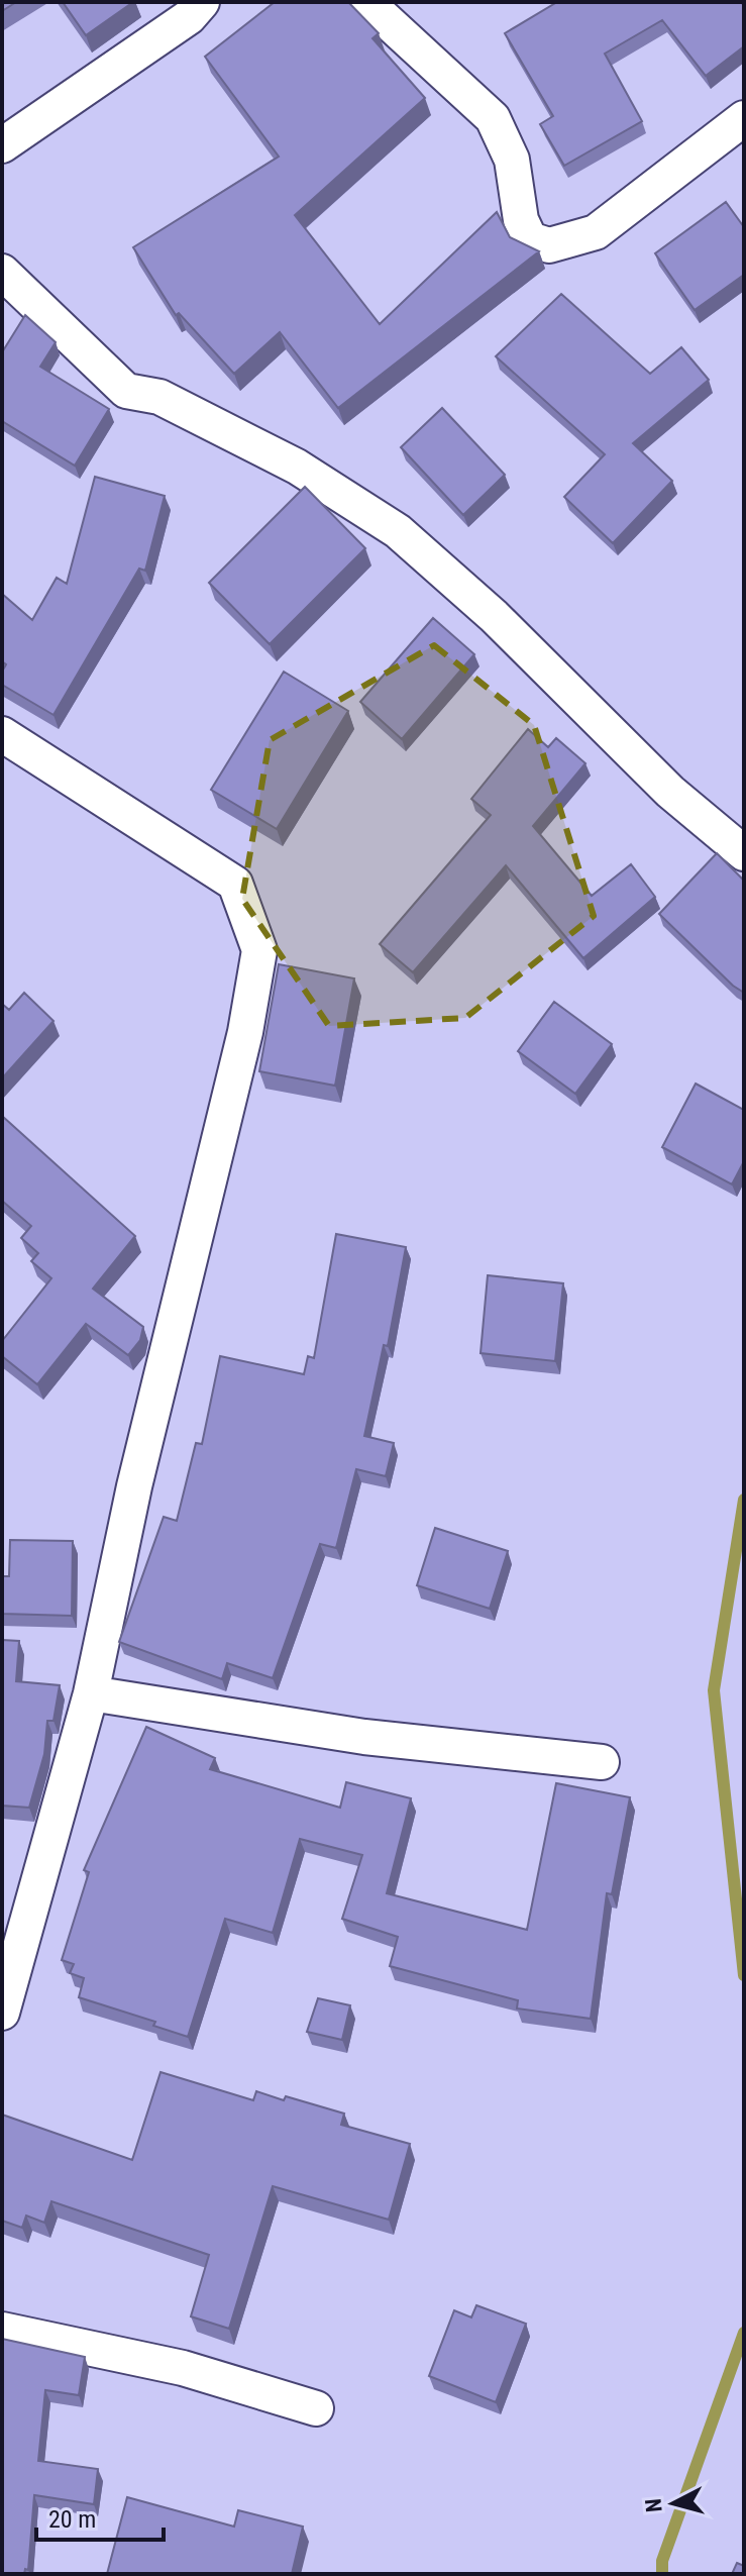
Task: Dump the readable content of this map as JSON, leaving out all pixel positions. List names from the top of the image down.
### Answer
{
  "scale_bar": "20 m",
  "north": "left"
}
